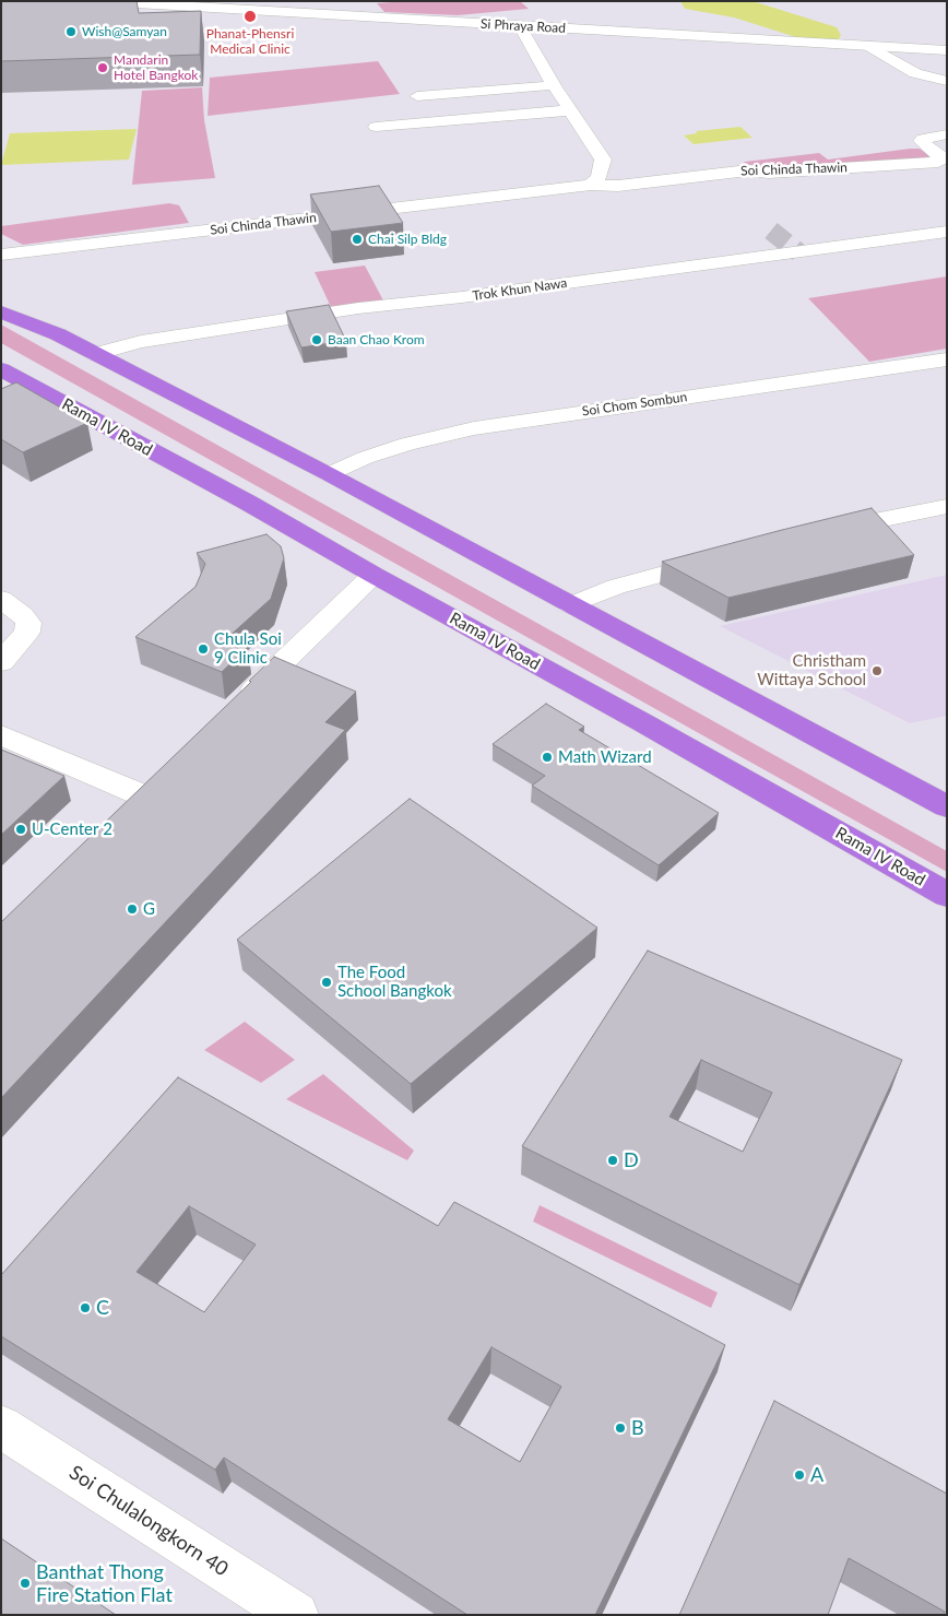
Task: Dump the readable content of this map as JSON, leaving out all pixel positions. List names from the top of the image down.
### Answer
{
  "streets": {
    "main road": ["Rama IV Road"],
    "street": [
      "Si Phraya Road",
      "Soi Chinda Thawin",
      "Trok Khun Nawa",
      "Soi Chom Sombun",
      "Soi Chulalongkorn 40"
    ]
  },
  "places": [
    "Phanat-Phensri Medical Clinic",
    "Wish@Samyan",
    "Mandarin Hotel Bangkok",
    "Chai Silp Bldg",
    "Baan Chao Krom",
    "Chula Soi 9 Clinic",
    "Christham Wittaya School",
    "Math Wizard",
    "U-Center 2",
    "G",
    "The Food School Bangkok",
    "D",
    "C",
    "B",
    "A",
    "Banthat Thong Fire Station Flat"
  ]
}
